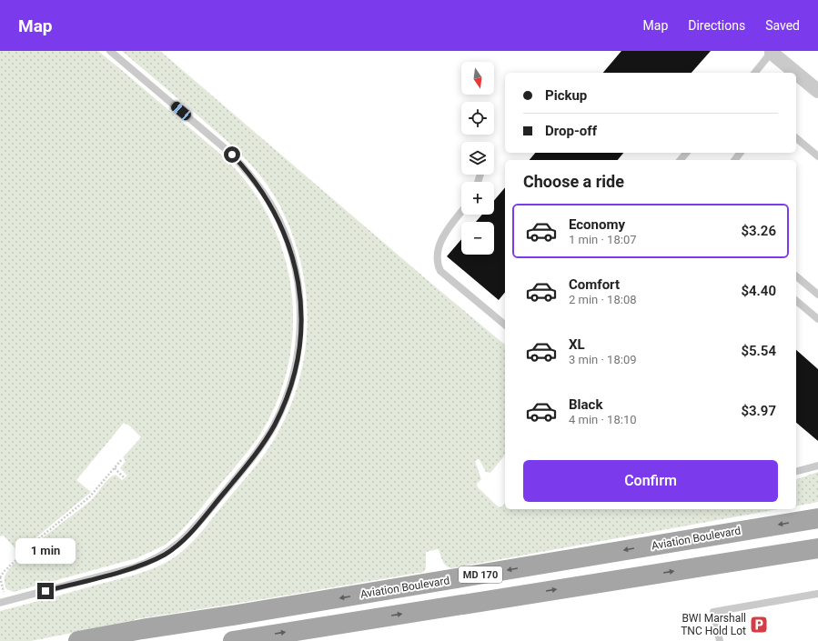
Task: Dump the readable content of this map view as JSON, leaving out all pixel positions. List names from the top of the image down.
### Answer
{
  "streets": {
    "main road": ["Aviation Boulevard", "MD 170"]
  },
  "places": {
    "parking": ["BWI Marshall TNC Hold Lot"]
  },
  "north": "bottom",
  "page": {
    "header": "Map",
    "nav": ["Map", "Directions", "Saved"],
    "map_buttons": ["+", "−"],
    "banner": ["Pickup", "Drop-off"],
    "heading": "Choose a ride",
    "list": [
      {
        "name": "Economy",
        "note": "1 min · 18:07",
        "value": "$3.26"
      },
      {
        "name": "Comfort",
        "note": "2 min · 18:08",
        "value": "$4.40"
      },
      {
        "name": "XL",
        "note": "3 min · 18:09",
        "value": "$5.54"
      },
      {
        "name": "Black",
        "note": "4 min · 18:10",
        "value": "$3.97"
      }
    ],
    "buttons": "Confirm",
    "bubble": "1 min"
  }
}
